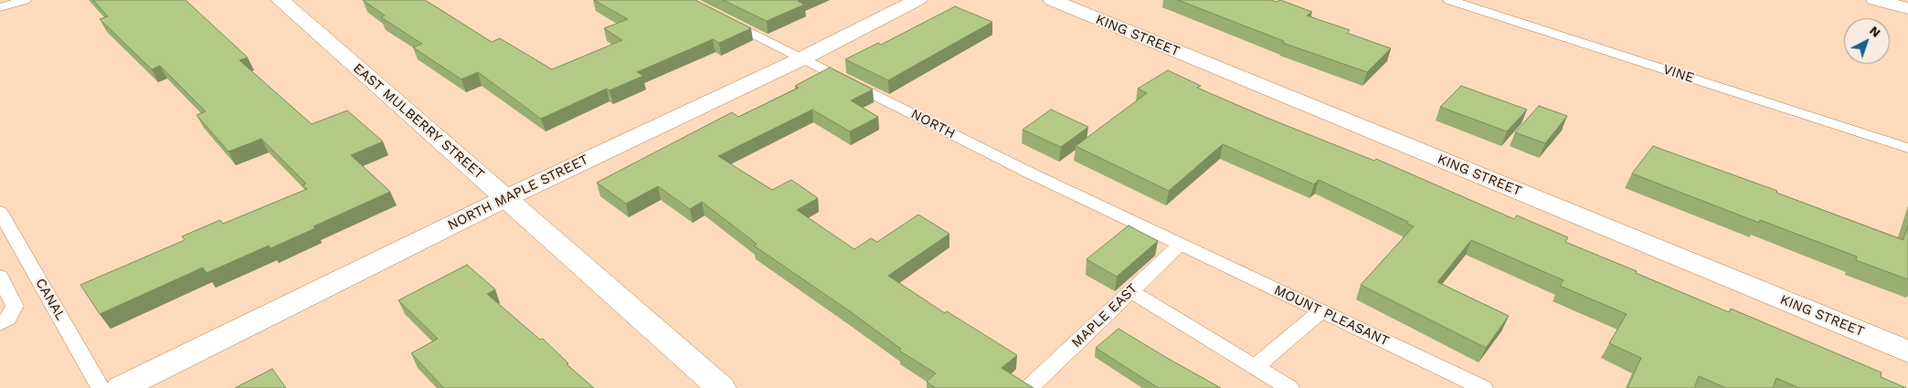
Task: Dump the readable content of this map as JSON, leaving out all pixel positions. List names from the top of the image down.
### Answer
{
  "streets": {
    "street": ["KING STREET", "EAST MULBERRY STREET", "NORTH MAPLE STREET"],
    "lane": [
      "VINE",
      "NORTH",
      "CANAL",
      "MAPLE EAST",
      "MOUNT PLEASANT"
    ]
  },
  "crossings": [
    ["EAST MULBERRY STREET", "NORTH MAPLE STREET"],
    ["NORTH", "NORTH MAPLE STREET"],
    ["NORTH", "MAPLE EAST"],
    ["NORTH", "MOUNT PLEASANT"],
    ["MAPLE EAST", "MOUNT PLEASANT"]
  ],
  "north": "top right"
}
